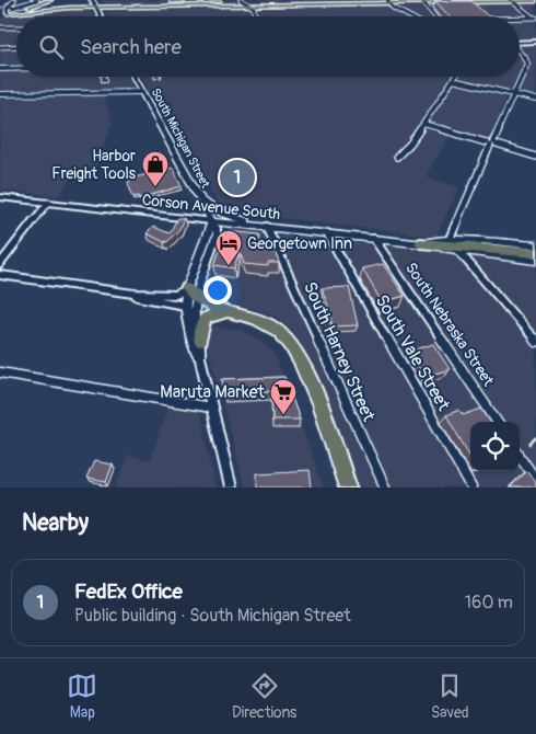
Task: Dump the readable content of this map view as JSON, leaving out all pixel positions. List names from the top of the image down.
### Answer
{
  "streets": {
    "main road": ["South Michigan Street", "Corson Avenue South"],
    "street": ["South Nebraska Street", "South Harney Street", "South Vale Street"]
  },
  "crossings": [
    ["South Michigan Street", "Corson Avenue South"],
    ["Corson Avenue South", "South Nebraska Street"],
    ["Corson Avenue South", "South Harney Street"],
    ["Corson Avenue South", "South Vale Street"]
  ],
  "places": {
    "shop": ["Harbor Freight Tools"],
    "hotel": ["Georgetown Inn"],
    "supermarket": ["Maruta Market"]
  },
  "page": {
    "search": "Search here",
    "pins": "1",
    "heading": "Nearby",
    "list": [
      {
        "mark": "1",
        "name": "FedEx Office",
        "note": "Public building · South Michigan Street",
        "value": "160 m"
      }
    ],
    "nav": ["Map", "Directions", "Saved"]
  }
}
